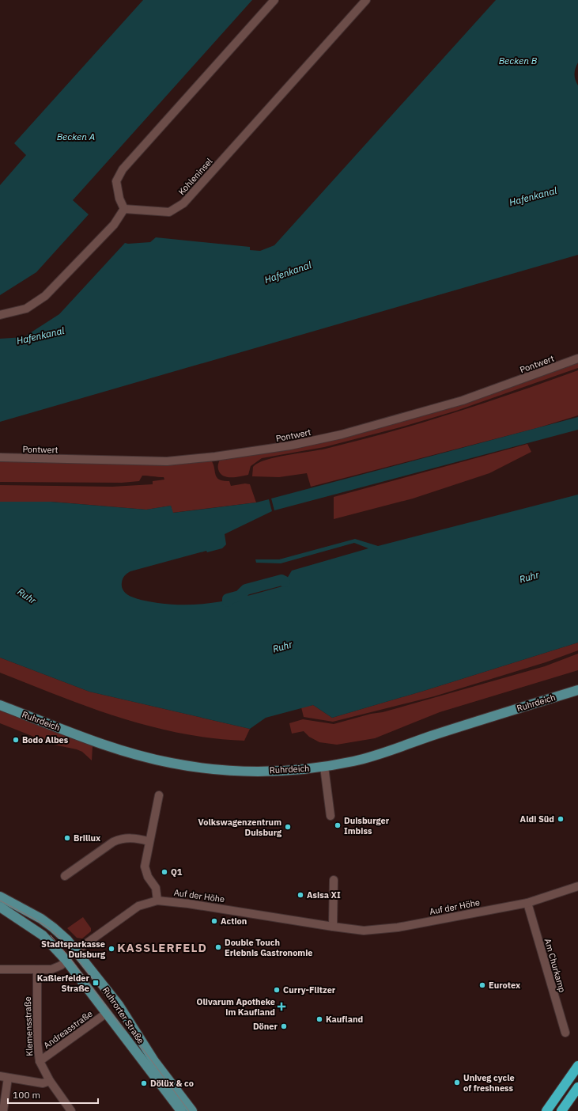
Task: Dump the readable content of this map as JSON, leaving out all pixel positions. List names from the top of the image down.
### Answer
{
  "streets": {
    "main road": ["Ruhrdeich", "Ruhrorter Straße"],
    "street": [
      "Kohleninsel",
      "Pontwert",
      "Auf der Höhe",
      "Am Churkamp",
      "Klemensstraße",
      "Andreasstraße"
    ]
  },
  "crossings": [
    ["Auf der Höhe", "Am Churkamp"],
    ["Auf der Höhe", "Ruhrorter Straße"],
    ["Ruhrorter Straße", "Andreasstraße"],
    ["Klemensstraße", "Andreasstraße"]
  ],
  "districts": ["KASSLERFELD"],
  "water": [
    "Becken B",
    "Becken A",
    "Hafenkanal",
    "Ruhr"
  ],
  "places": {
    "other": [
      "Bodo Albes",
      "Aldi Süd",
      "Duisburger Imbiss",
      "Volkswagenzentrum Duisburg",
      "Brillux",
      "Q1",
      "Asisa XI",
      "Action",
      "Double Touch Erlebnis Gastronomie",
      "Stadtsparkasse Duisburg",
      "Eurotex",
      "Curry-Flitzer",
      "Kaufland",
      "Döner",
      "Univeg cycle of freshness",
      "Dölüx & co"
    ],
    "transit": ["Kaßlerfelder Straße"],
    "health": ["Olivarum Apotheke im Kaufland"]
  },
  "scale_bar": "100 m"
}
